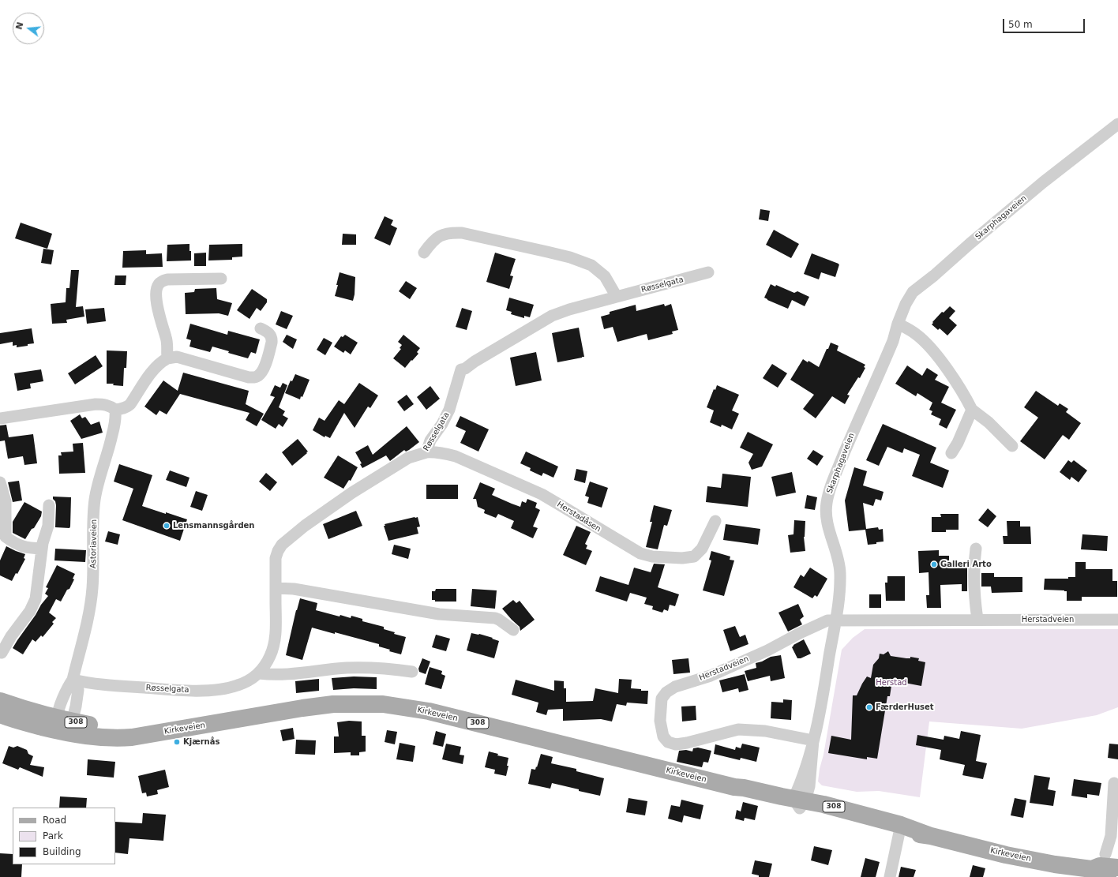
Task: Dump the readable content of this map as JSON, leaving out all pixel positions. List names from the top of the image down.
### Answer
{
  "streets": {
    "main road": ["Kirkeveien", "308"],
    "street": [
      "Skarphagaveien",
      "Røsselgata",
      "Herstadåsen",
      "Astoriaveien",
      "Herstadveien"
    ]
  },
  "crossings": [
    ["Skarphagaveien", "Herstadveien"],
    ["Skarphagaveien", "Kirkeveien"],
    ["Røsselgata", "Herstadåsen"],
    ["Røsselgata", "Astoriaveien"]
  ],
  "parks": ["Herstad"],
  "places": [
    "Lensmannsgården",
    "Galleri Arto",
    "FærderHuset",
    "Kjærnås"
  ],
  "legend": ["Road", "Park", "Building"],
  "scale_bar": "50 m",
  "north": "left"
}
